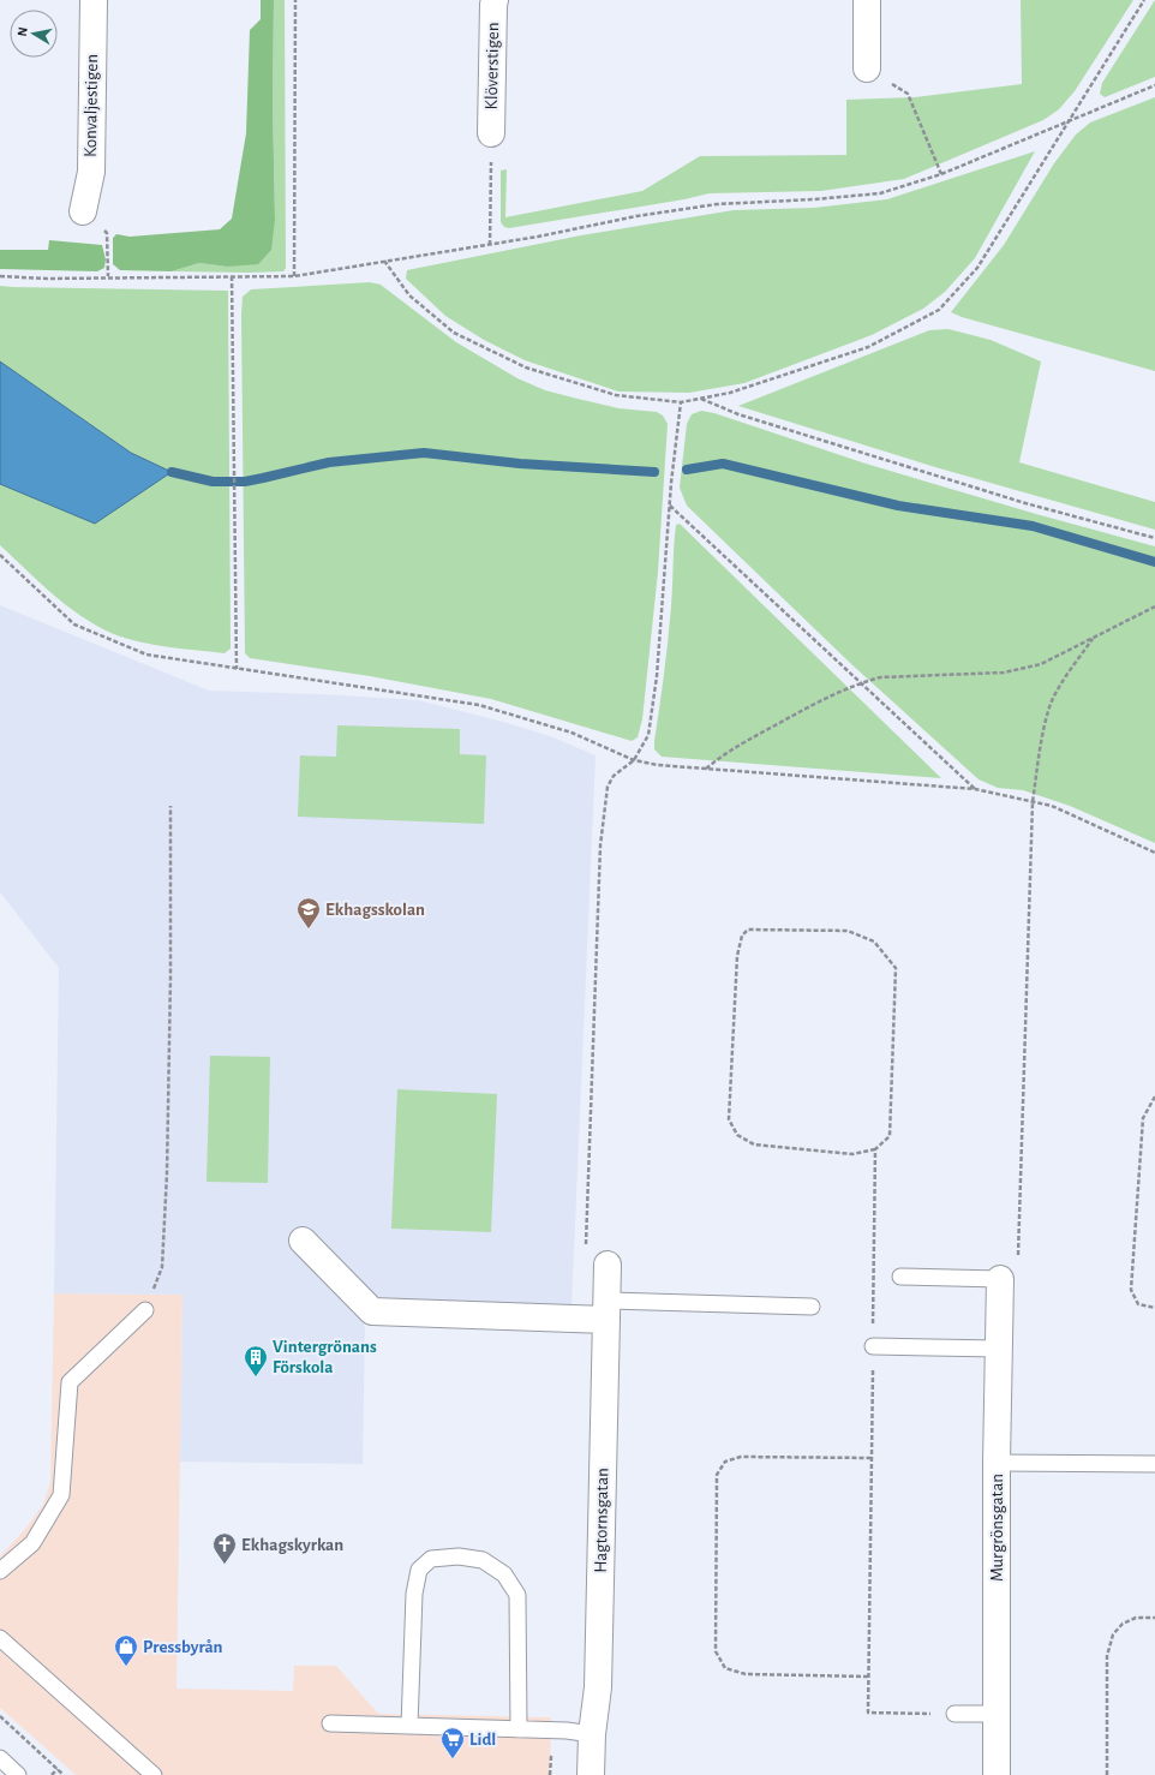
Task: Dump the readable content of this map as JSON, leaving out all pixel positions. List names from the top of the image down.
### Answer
{
  "streets": {
    "street": [
      "Klöverstigen",
      "Konvaljestigen",
      "Hagtornsgatan",
      "Murgrönsgatan"
    ]
  },
  "places": {
    "school or university": ["Ekhagsskolan"],
    "building": ["Vintergrönans Förskola"],
    "church": ["Ekhagskyrkan"],
    "shop": ["Pressbyrån"],
    "supermarket": ["Lidl"]
  },
  "north": "left"
}
